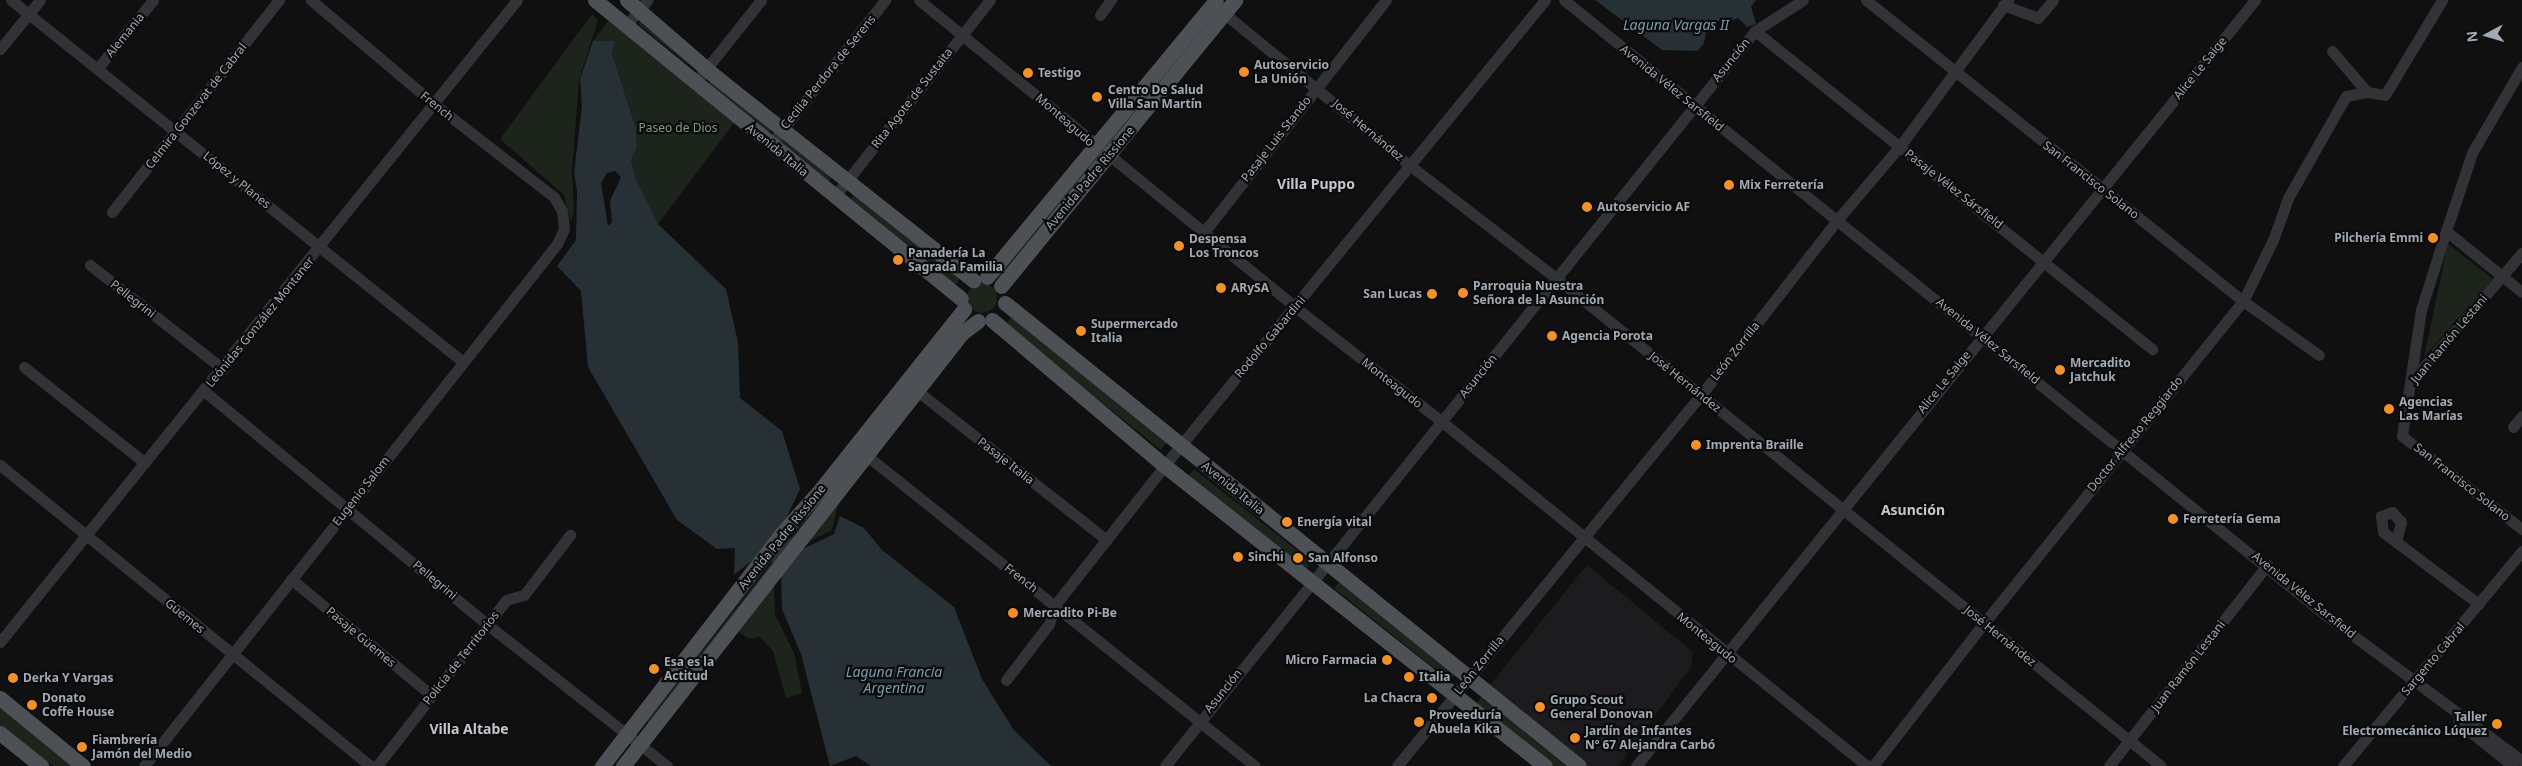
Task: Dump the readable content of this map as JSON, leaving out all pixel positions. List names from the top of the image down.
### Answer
{
  "streets": {
    "main road": ["Avenida Italia", "Avenida Padre Rissione"],
    "street": [
      "Alemania",
      "Asunción",
      "Alice Le Saige",
      "Cecilia Perdora de Serens",
      "Avenida Vélez Sarsfield",
      "Rita Agote de Sustaita",
      "Celmira Gonzevat de Cabral",
      "French",
      "Monteagudo",
      "José Hernández",
      "Pasaje Luis Stando",
      "López y Planes",
      "San Francisco Solano",
      "Pasaje Vélez Sársfield",
      "Pellegrini",
      "Leónidas González Montaner",
      "Rodolfo Gabardini",
      "Juan Ramón Lestani",
      "León Zorrilla",
      "Doctor Alfredo Reggiardo",
      "Pasaje Italia",
      "Eugenio Salom",
      "Güemes",
      "Pasaje Güemes",
      "Policía de Territorios",
      "Sargento Cabral"
    ]
  },
  "crossings": [
    ["Alemania", "López y Planes"],
    ["Asunción", "Avenida Vélez Sarsfield"],
    ["Asunción", "French"],
    ["Asunción", "Monteagudo"],
    ["Asunción", "José Hernández"],
    ["Asunción", "Avenida Italia"],
    ["Asunción", "Pasaje Vélez Sársfield"],
    ["Alice Le Saige", "Avenida Vélez Sarsfield"],
    ["Alice Le Saige", "Monteagudo"],
    ["Alice Le Saige", "José Hernández"],
    ["Alice Le Saige", "San Francisco Solano"],
    ["Alice Le Saige", "Pasaje Vélez Sársfield"],
    ["Cecilia Perdora de Serens", "Avenida Italia"],
    ["Avenida Vélez Sarsfield", "Juan Ramón Lestani"],
    ["Avenida Vélez Sarsfield", "León Zorrilla"],
    ["Avenida Vélez Sarsfield", "Doctor Alfredo Reggiardo"],
    ["Avenida Vélez Sarsfield", "Sargento Cabral"],
    ["Rita Agote de Sustaita", "Monteagudo"],
    ["Rita Agote de Sustaita", "Avenida Italia"],
    ["Celmira Gonzevat de Cabral", "López y Planes"],
    ["French", "Avenida Padre Rissione"],
    ["French", "Leónidas González Montaner"],
    ["French", "Rodolfo Gabardini"],
    ["French", "Eugenio Salom"],
    ["Monteagudo", "Pasaje Luis Stando"],
    ["Monteagudo", "Avenida Padre Rissione"],
    ["Monteagudo", "Rodolfo Gabardini"],
    ["Monteagudo", "León Zorrilla"],
    ["José Hernández", "Pasaje Luis Stando"],
    ["José Hernández", "Avenida Padre Rissione"],
    ["José Hernández", "Rodolfo Gabardini"],
    ["José Hernández", "Juan Ramón Lestani"],
    ["José Hernández", "León Zorrilla"],
    ["José Hernández", "Doctor Alfredo Reggiardo"],
    ["Avenida Italia", "Avenida Padre Rissione"],
    ["Avenida Italia", "Rodolfo Gabardini"],
    ["Avenida Italia", "León Zorrilla"],
    ["Avenida Padre Rissione", "Pellegrini"],
    ["Avenida Padre Rissione", "Pasaje Italia"],
    ["López y Planes", "Leónidas González Montaner"],
    ["López y Planes", "Eugenio Salom"],
    ["San Francisco Solano", "Juan Ramón Lestani"],
    ["San Francisco Solano", "León Zorrilla"],
    ["San Francisco Solano", "Doctor Alfredo Reggiardo"],
    ["Pasaje Vélez Sársfield", "León Zorrilla"],
    ["Pellegrini", "Leónidas González Montaner"],
    ["Pellegrini", "Eugenio Salom"],
    ["Pellegrini", "Policía de Territorios"],
    ["Leónidas González Montaner", "Güemes"],
    ["Rodolfo Gabardini", "Pasaje Italia"],
    ["Eugenio Salom", "Güemes"],
    ["Eugenio Salom", "Pasaje Güemes"],
    ["Pasaje Güemes", "Policía de Territorios"]
  ],
  "districts": ["Villa Puppo", "Asunción", "Villa Altabe"],
  "water": ["Laguna Vargas II", "Laguna Francia Argentina"],
  "parks": ["Paseo de Dios"],
  "places": [
    "Autoservicio La Unión",
    "Testigo",
    "Centro De Salud Villa San Martín",
    "Mix Ferretería",
    "Autoservicio AF",
    "Pilchería Emmi",
    "Despensa Los Troncos",
    "Panadería La Sagrada Familia",
    "ARySA",
    "Parroquia Nuestra Señora de la Asunción",
    "San Lucas",
    "Supermercado Italia",
    "Agencia Porota",
    "Mercadito Jatchuk",
    "Agencias Las Marías",
    "Imprenta Braille",
    "Ferretería Gema",
    "Energía vital",
    "Sinchi",
    "San Alfonso",
    "Mercadito Pi-Be",
    "Micro Farmacia",
    "Esa es la Actitud",
    "Italia",
    "Derka Y Vargas",
    "La Chacra",
    "Donato Coffe House",
    "Grupo Scout General Donovan",
    "Proveeduría Abuela Kika",
    "Taller Electromecánico Lúquez",
    "Jardín de Infantes Nº 67 Alejandra Carbó",
    "Fiambrería Jamón del Medio"
  ],
  "north": "left"
}
